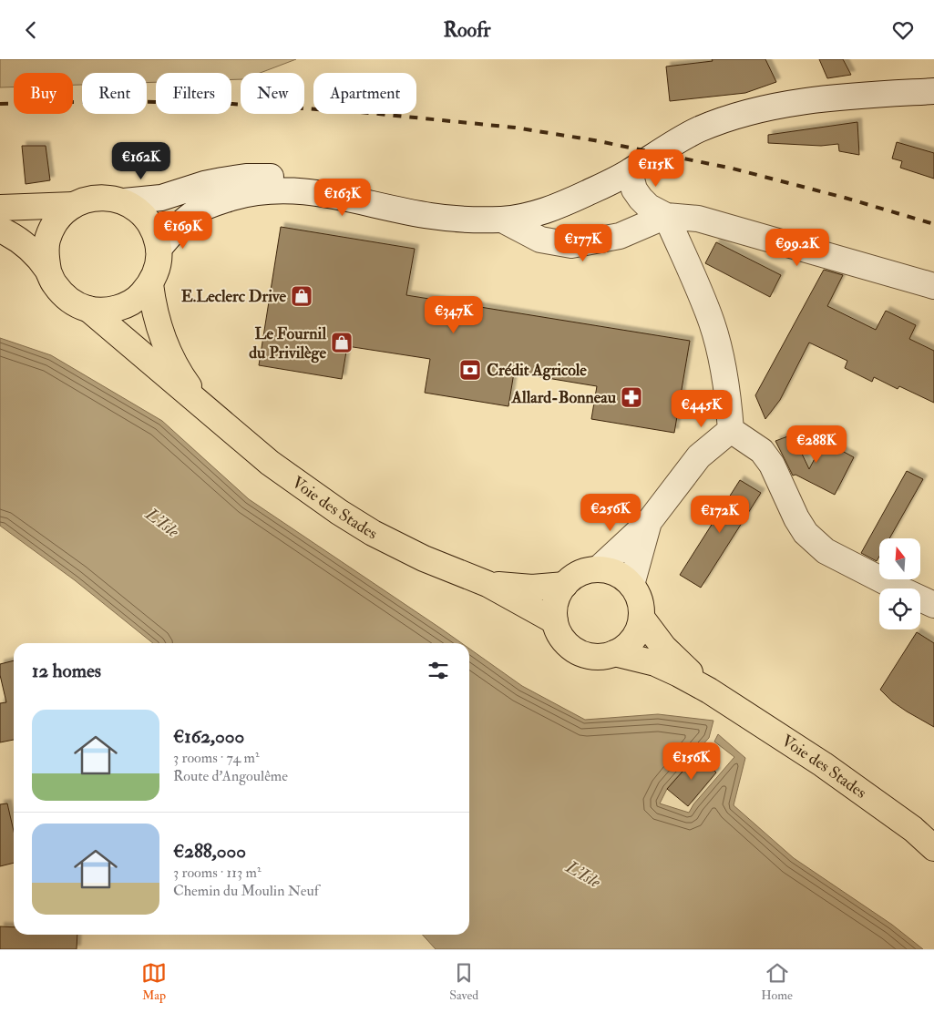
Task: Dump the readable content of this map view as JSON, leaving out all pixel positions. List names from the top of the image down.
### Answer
{
  "streets": {
    "main road": ["Voie des Stades"]
  },
  "water": ["L'Isle"],
  "places": {
    "shop": ["E.Leclerc Drive", "Le Fournil du Privilège"],
    "bank": ["Crédit Agricole"],
    "pharmacy": ["Allard-Bonneau"]
  },
  "north": "top",
  "page": {
    "header": "Roofr",
    "chip": [
      "Buy",
      "Rent",
      "Filters",
      "New",
      "Apartment"
    ],
    "price": [
      "€162K",
      "€115K",
      "€163K",
      "€169K",
      "€177K",
      "€99.2K",
      "€347K",
      "€445K",
      "€288K",
      "€256K",
      "€172K",
      "€156K"
    ],
    "heading": "12 homes",
    "list": [
      {
        "name": "€162,000",
        "note": "3 rooms · 74 m² · Route d'Angoulême"
      },
      {
        "name": "€288,000",
        "note": "3 rooms · 113 m² · Chemin du Moulin Neuf"
      }
    ],
    "tabs": ["Map", "Saved", "Home"]
  }
}
